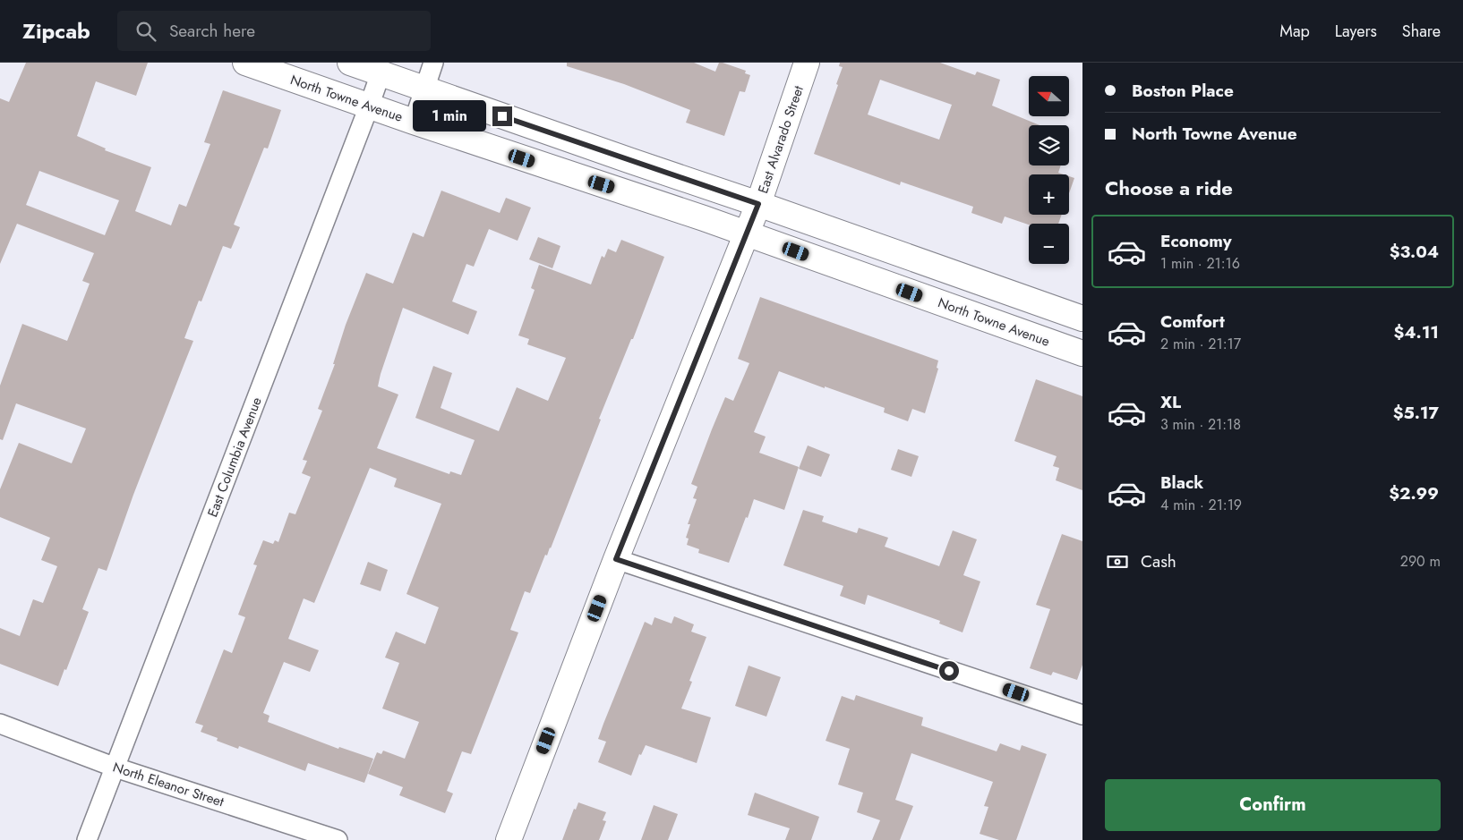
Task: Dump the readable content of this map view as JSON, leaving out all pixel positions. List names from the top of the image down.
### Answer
{
  "streets": {
    "main road": ["North Towne Avenue", "East Alvarado Street"],
    "street": ["East Columbia Avenue", "North Eleanor Street"]
  },
  "crossings": [
    ["North Towne Avenue", "East Alvarado Street"],
    ["North Towne Avenue", "East Columbia Avenue"],
    ["East Columbia Avenue", "North Eleanor Street"]
  ],
  "north": "left",
  "page": {
    "header": "Zipcab",
    "search": "Search here",
    "nav": ["Map", "Layers", "Share"],
    "banner": ["Boston Place", "North Towne Avenue"],
    "map_buttons": ["+", "−"],
    "bubble": "1 min",
    "heading": "Choose a ride",
    "list": [
      {
        "name": "Economy",
        "note": "1 min · 21:16",
        "value": "$3.04"
      },
      {
        "name": "Comfort",
        "note": "2 min · 21:17",
        "value": "$4.11"
      },
      {
        "name": "XL",
        "note": "3 min · 21:18",
        "value": "$5.17"
      },
      {
        "name": "Black",
        "note": "4 min · 21:19",
        "value": "$2.99"
      }
    ],
    "pay": ["Cash", "290 m"],
    "buttons": "Confirm"
  }
}
